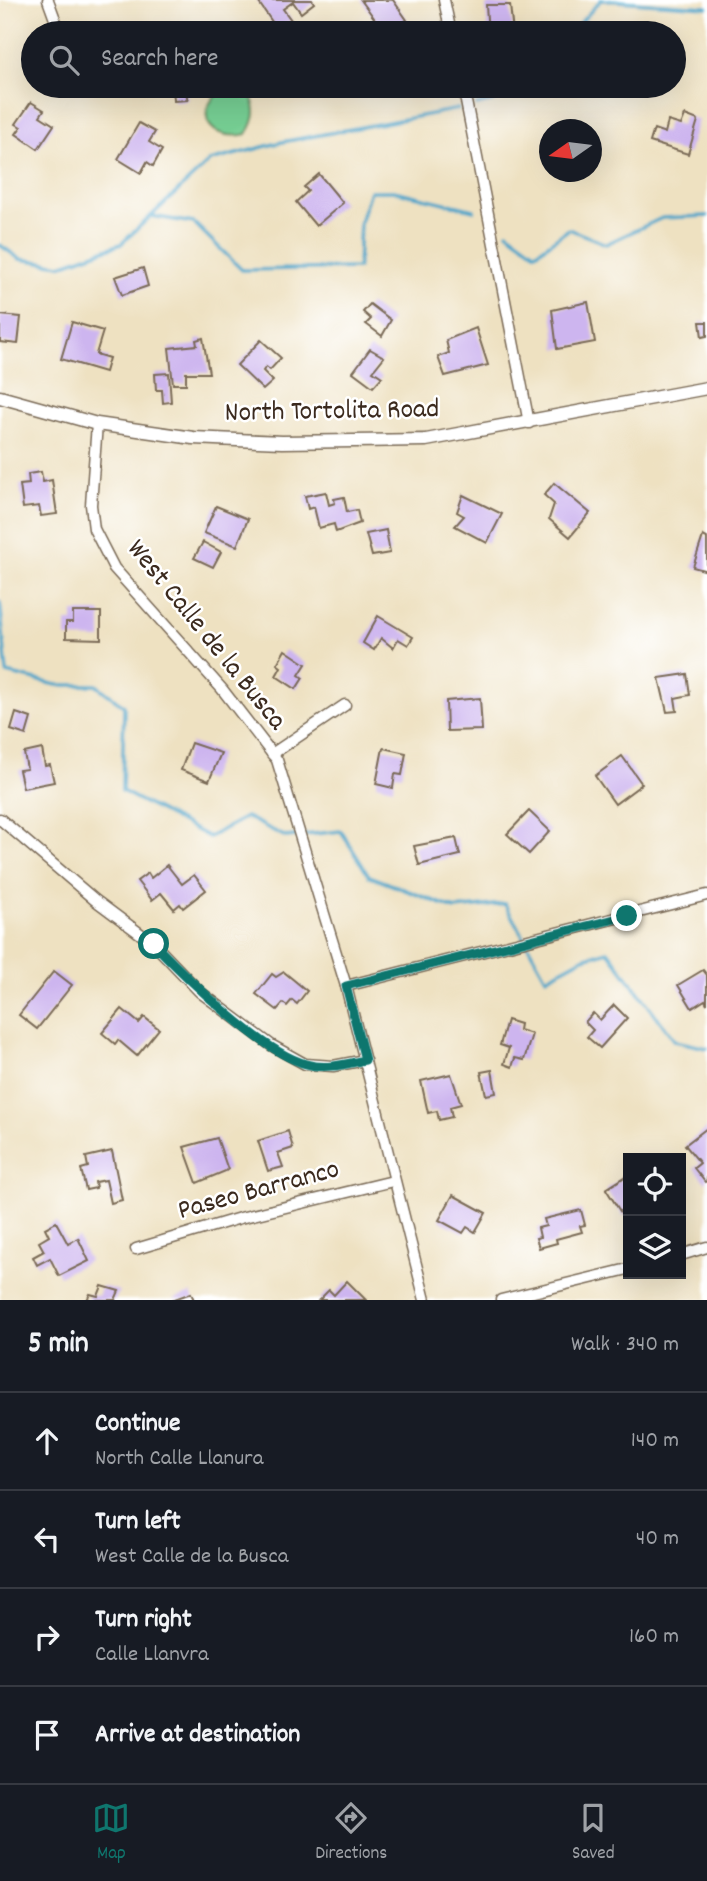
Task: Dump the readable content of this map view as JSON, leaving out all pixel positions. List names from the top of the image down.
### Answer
{
  "streets": {
    "street": ["North Tortolita Road", "West Calle de la Busca", "Paseo Barranco"]
  },
  "crossings": [
    ["North Tortolita Road", "West Calle de la Busca"],
    ["West Calle de la Busca", "Paseo Barranco"]
  ],
  "north": "left",
  "page": {
    "search": "Search here",
    "heading": ["5 min", "Walk · 340 m"],
    "list": [
      ["Continue", "North Calle Llanura", "140 m"],
      ["Turn left", "West Calle de la Busca", "40 m"],
      ["Turn right", "Calle Llanvra", "160 m"],
      "Arrive at destination"
    ],
    "nav": ["Map", "Directions", "Saved"]
  }
}
